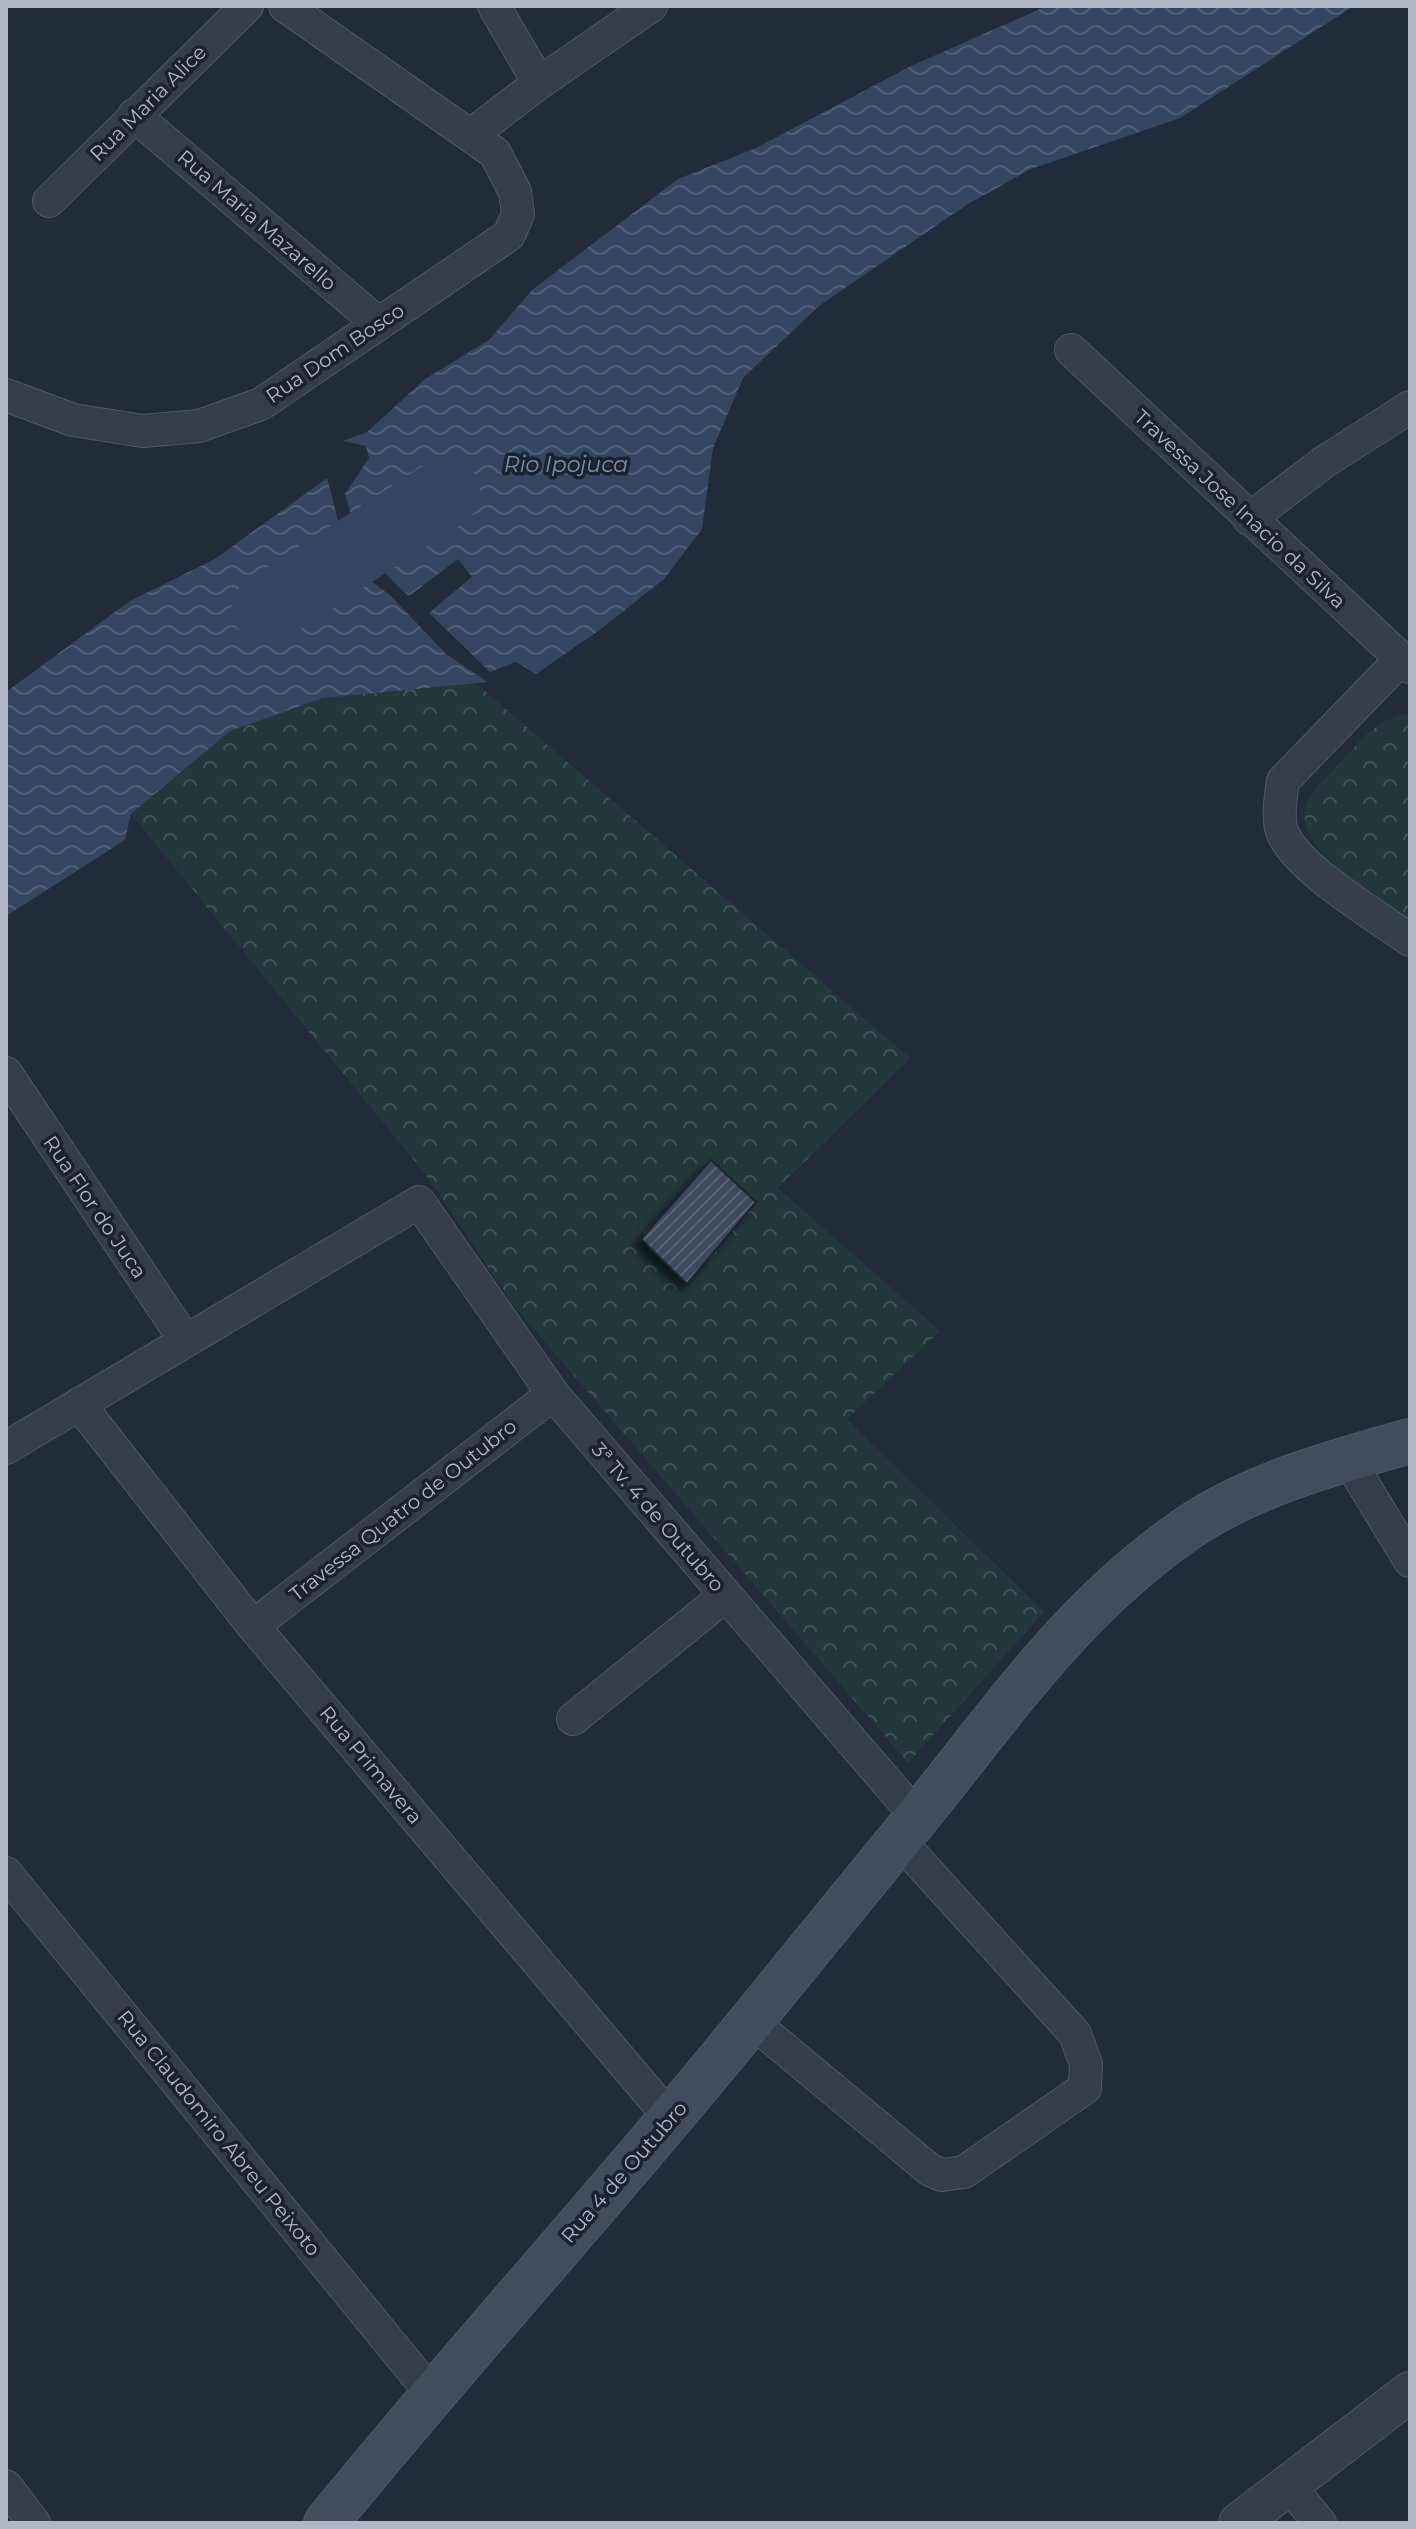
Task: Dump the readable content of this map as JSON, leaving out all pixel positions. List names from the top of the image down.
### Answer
{
  "streets": {
    "main road": ["Rua 4 de Outubro"],
    "street": [
      "Rua Maria Alice",
      "Rua Maria Mazarello",
      "Rua Dom Bosco",
      "Travessa Jose Inacio da Silva",
      "Rua Flor do Juca",
      "Travessa Quatro de Outubro",
      "3ª Tv. 4 de Outubro",
      "Rua Primavera",
      "Rua Claudomiro Abreu Peixoto"
    ]
  },
  "crossings": [
    ["Rua Maria Alice", "Rua Maria Mazarello"],
    ["Rua Maria Mazarello", "Rua Dom Bosco"],
    ["Rua Flor do Juca", "3ª Tv. 4 de Outubro"],
    ["Travessa Quatro de Outubro", "3ª Tv. 4 de Outubro"],
    ["Travessa Quatro de Outubro", "Rua Primavera"],
    ["3ª Tv. 4 de Outubro", "Rua 4 de Outubro"],
    ["Rua Primavera", "Rua 4 de Outubro"],
    ["Rua Claudomiro Abreu Peixoto", "Rua 4 de Outubro"]
  ],
  "water": ["Rio Ipojuca"]
}
